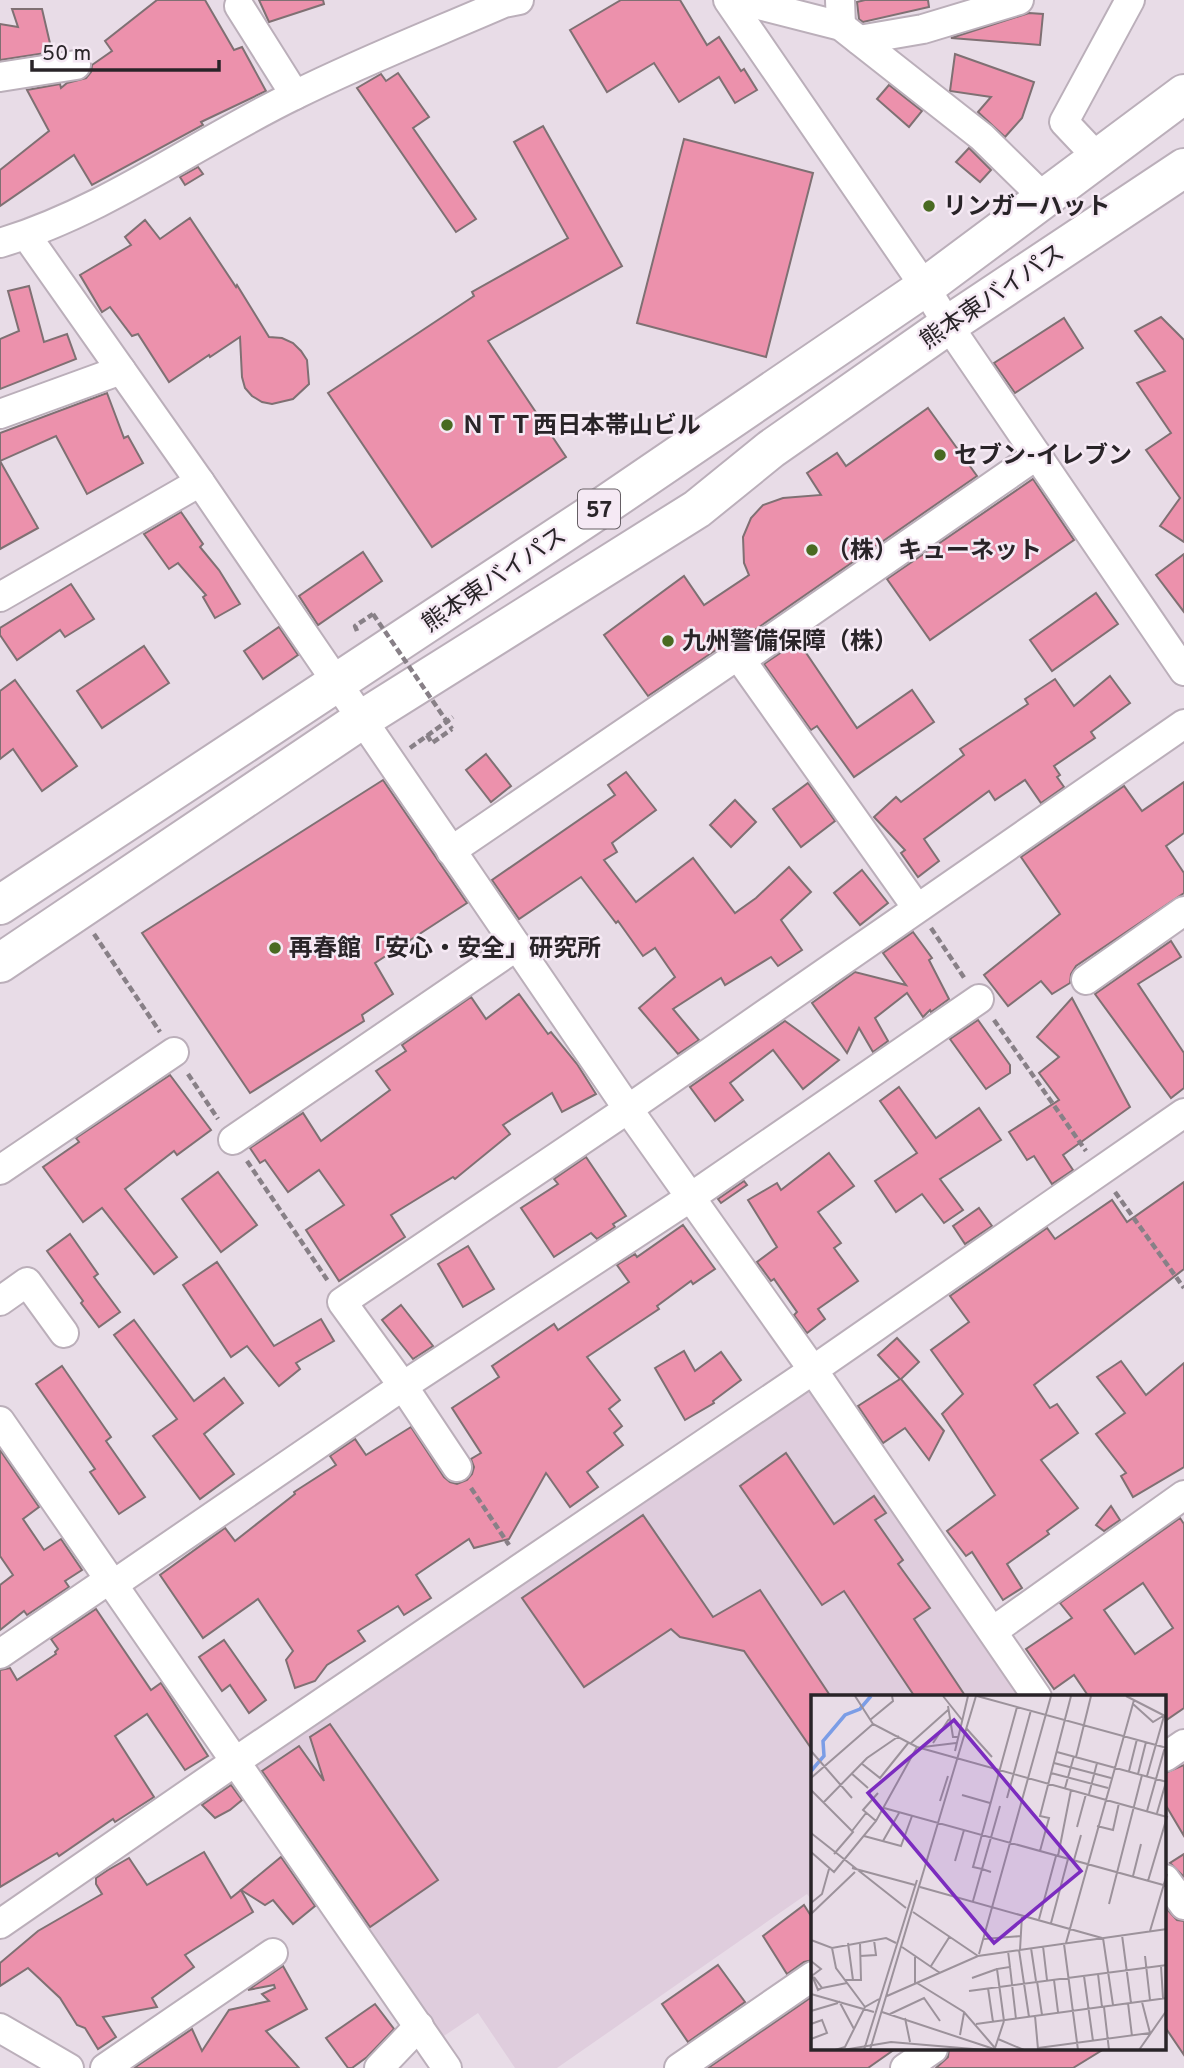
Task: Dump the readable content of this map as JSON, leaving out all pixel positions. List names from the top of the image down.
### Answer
{
  "streets": {
    "highway": ["熊本東バイパス", "57"]
  },
  "places": [
    "リンガーハット",
    "ＮＴＴ西日本帯山ビル",
    "セブン-イレブン",
    "（株）キューネット",
    "九州警備保障（株）",
    "再春館「安心・安全」研究所"
  ],
  "scale_bar": "50 m"
}
